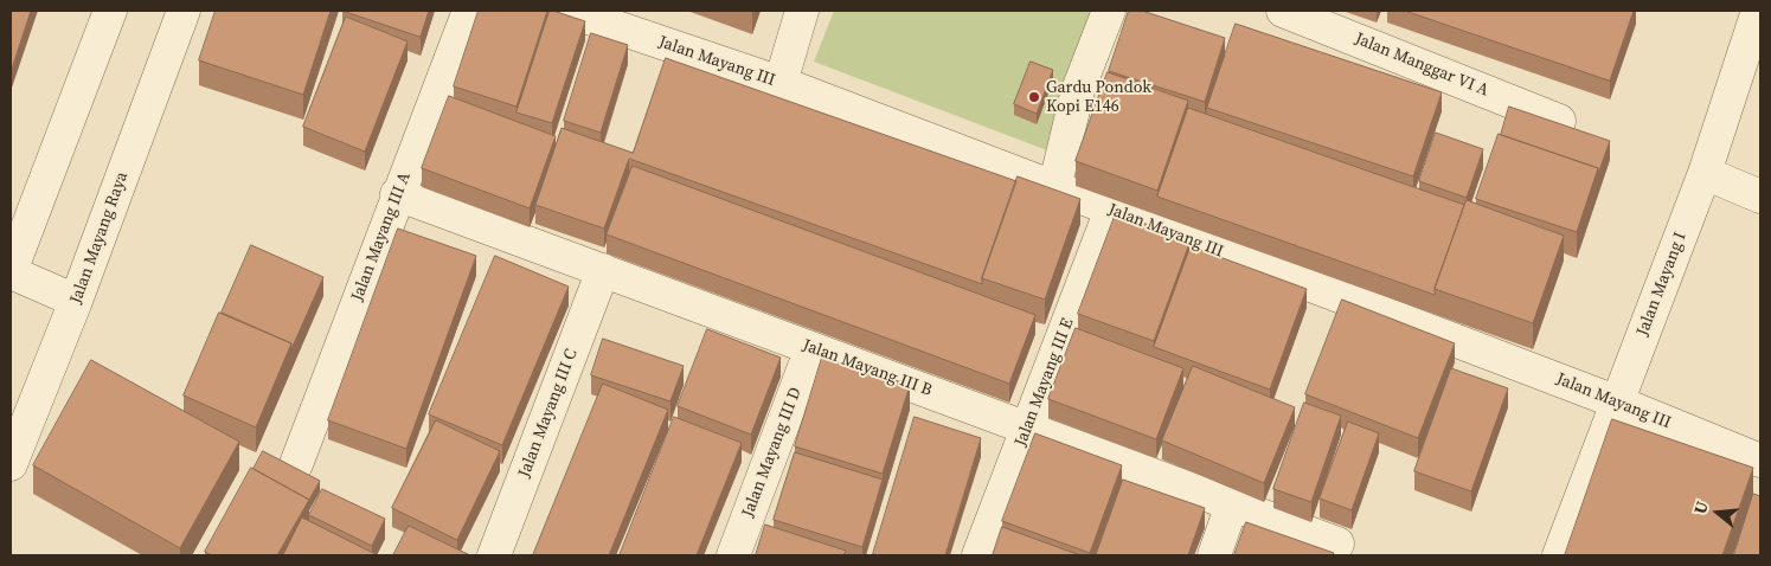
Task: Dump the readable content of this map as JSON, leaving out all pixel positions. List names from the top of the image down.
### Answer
{
  "streets": {
    "street": [
      "Jalan Mayang III",
      "Jalan Manggar VI A",
      "Jalan Mayang III A",
      "Jalan Mayang Raya",
      "Jalan Mayang I",
      "Jalan Mayang III B",
      "Jalan Mayang III E",
      "Jalan Mayang III C",
      "Jalan Mayang III D"
    ]
  },
  "crossings": [
    ["Jalan Mayang III", "Jalan Mayang I"],
    ["Jalan Mayang III", "Jalan Mayang III E"],
    ["Jalan Mayang III A", "Jalan Mayang III B"],
    ["Jalan Mayang III B", "Jalan Mayang III E"],
    ["Jalan Mayang III B", "Jalan Mayang III C"],
    ["Jalan Mayang III B", "Jalan Mayang III D"]
  ],
  "places": ["Gardu Pondok Kopi E146"],
  "north": "left"
}
